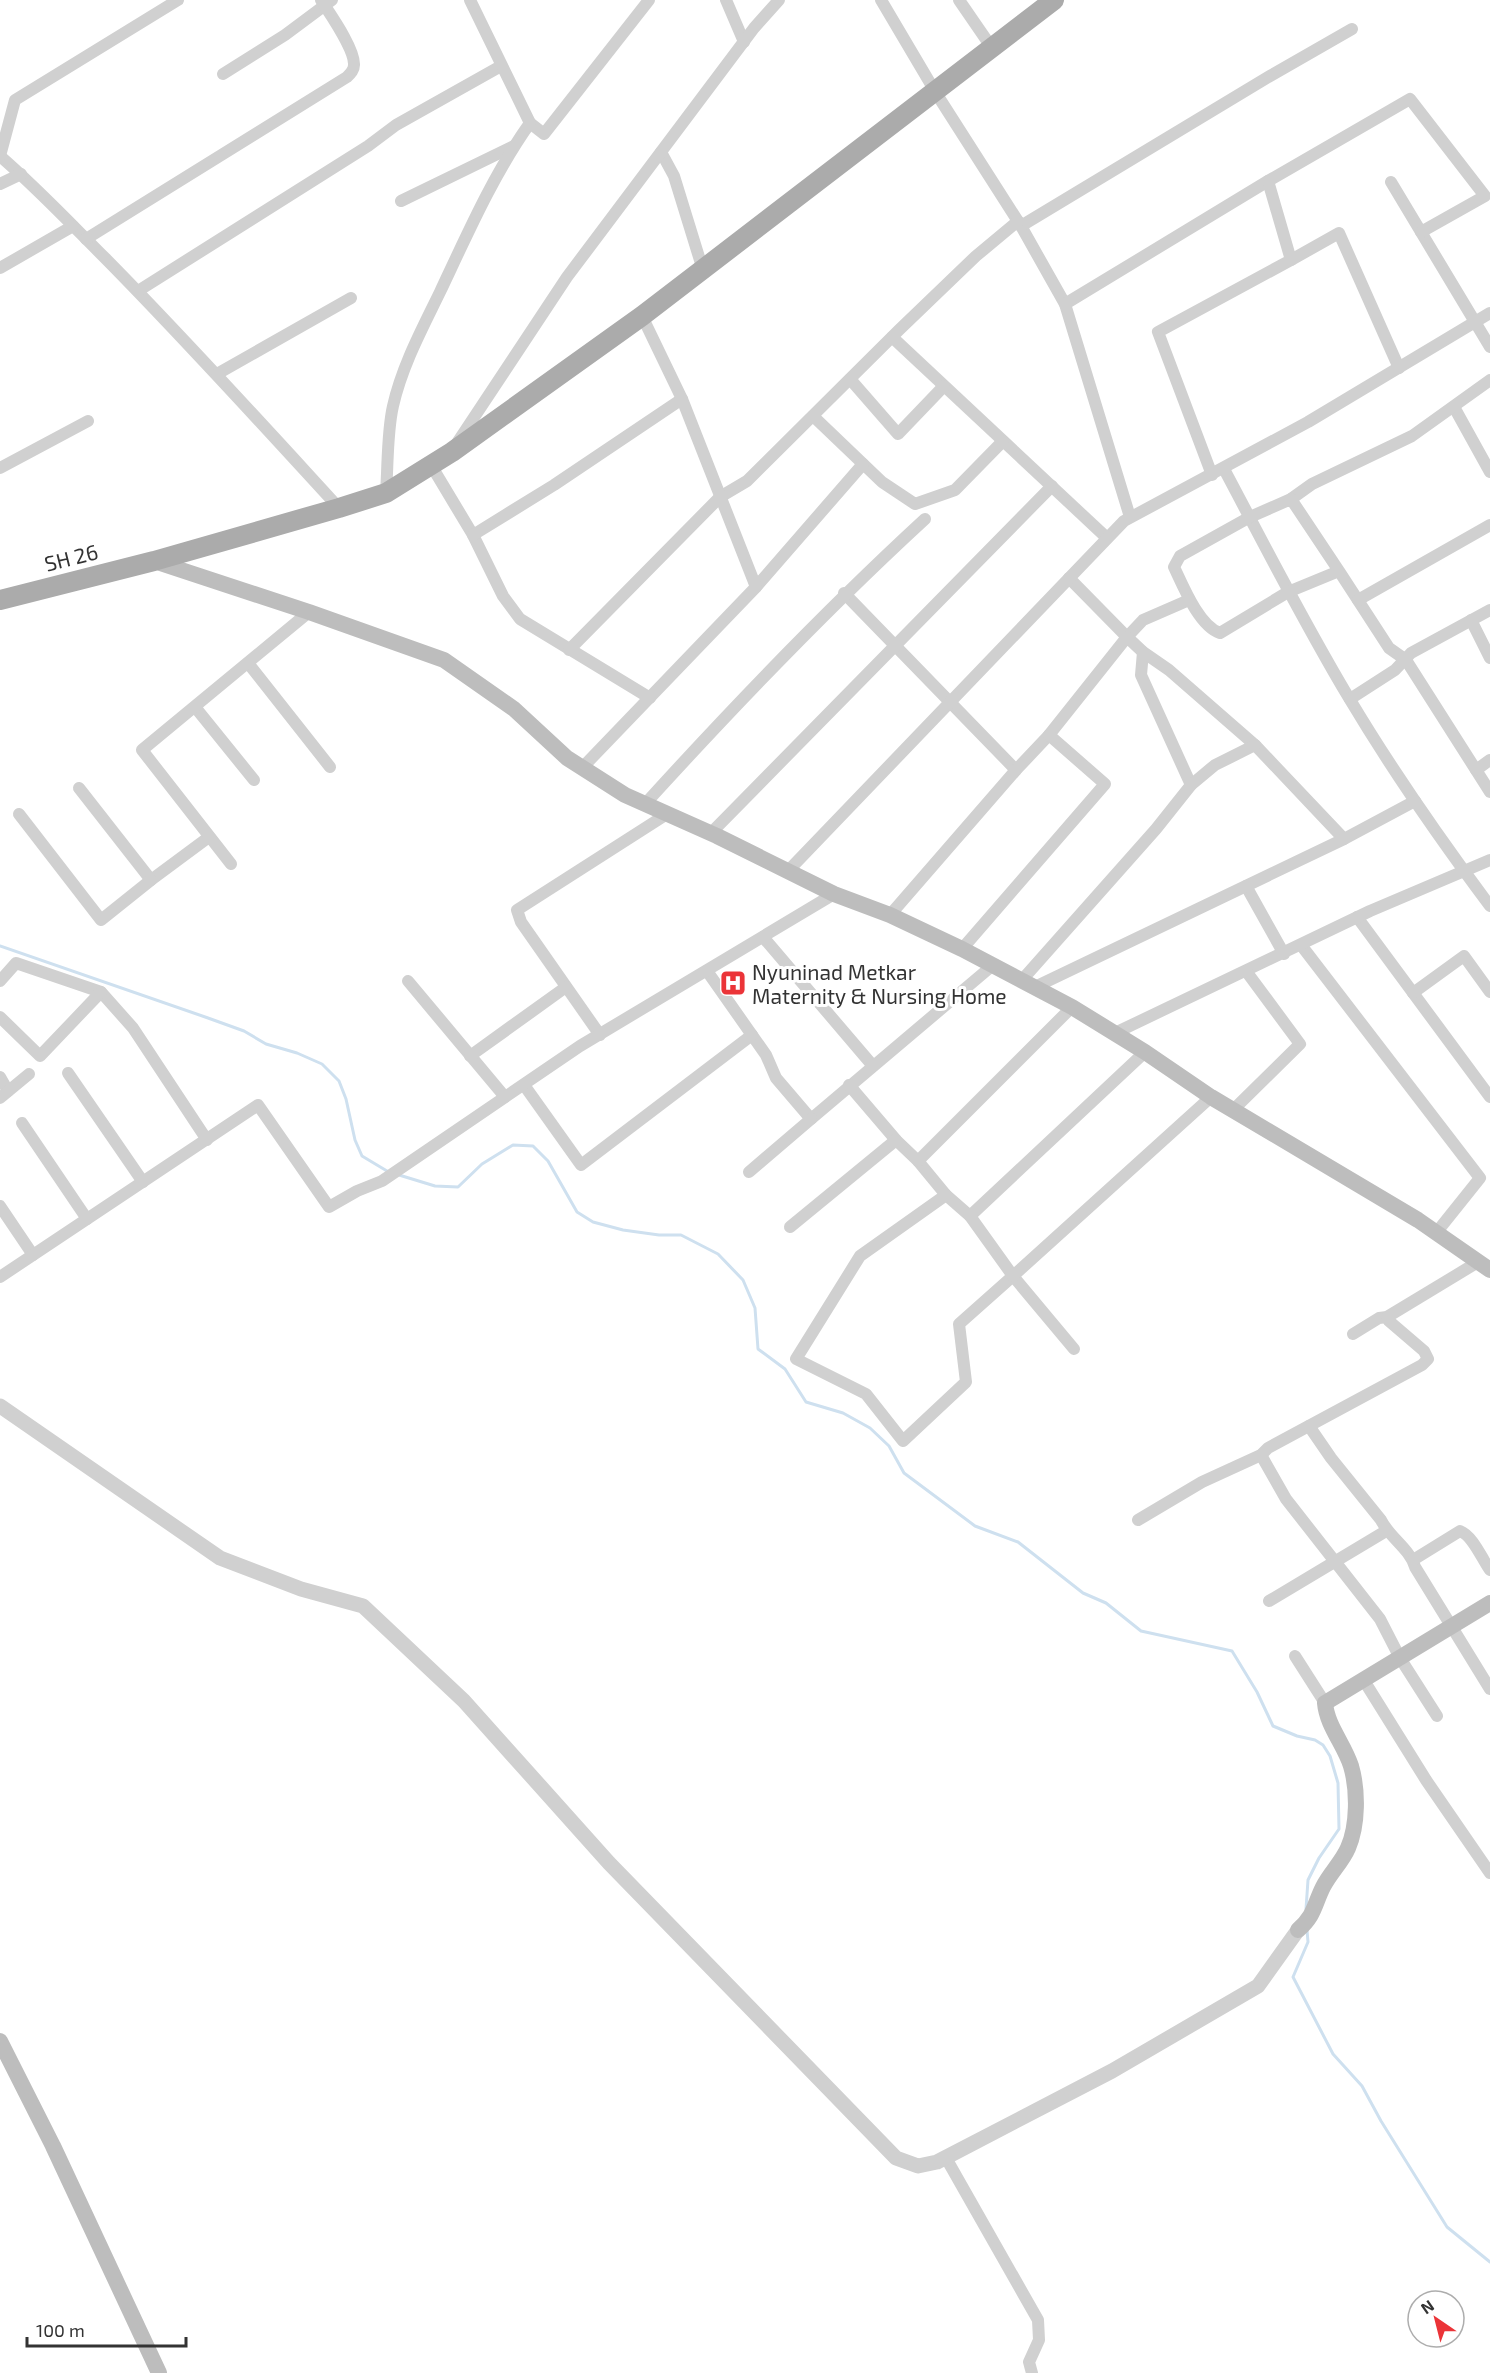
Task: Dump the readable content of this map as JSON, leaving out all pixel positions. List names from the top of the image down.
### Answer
{
  "streets": {
    "main road": ["SH 26"]
  },
  "places": {
    "hospital": ["Nyuninad Metkar Maternity & Nursing Home"]
  },
  "scale_bar": "100 m",
  "north": "top left"
}
